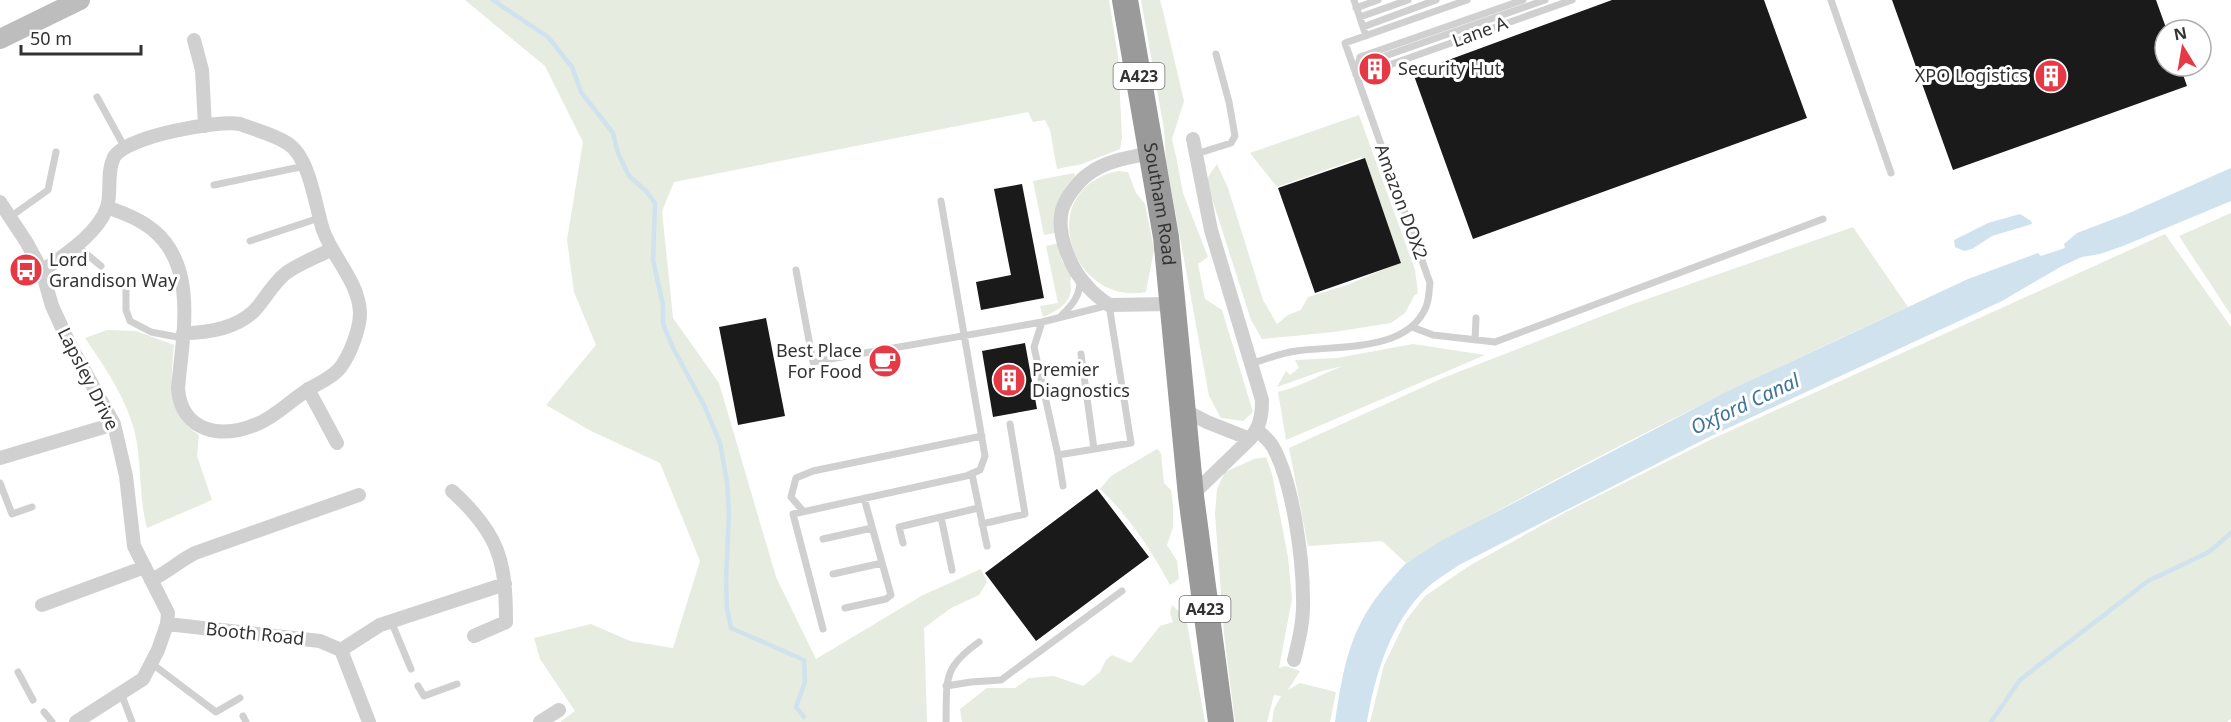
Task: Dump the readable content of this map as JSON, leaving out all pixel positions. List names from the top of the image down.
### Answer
{
  "streets": {
    "highway": ["A423", "Southam Road"],
    "street": ["Lapsley Drive", "Booth Road"],
    "lane": ["Lane A", "Amazon DOX2"]
  },
  "crossings": [
    ["Lane A", "Amazon DOX2"],
    ["Lapsley Drive", "Booth Road"]
  ],
  "water": ["Oxford Canal"],
  "places": {
    "building": ["Security Hut", "XPO Logistics", "Premier Diagnostics"],
    "bus stop": ["Lord Grandison Way"],
    "cafe": ["Best Place For Food"]
  },
  "scale_bar": "50 m",
  "north": "top"
}
